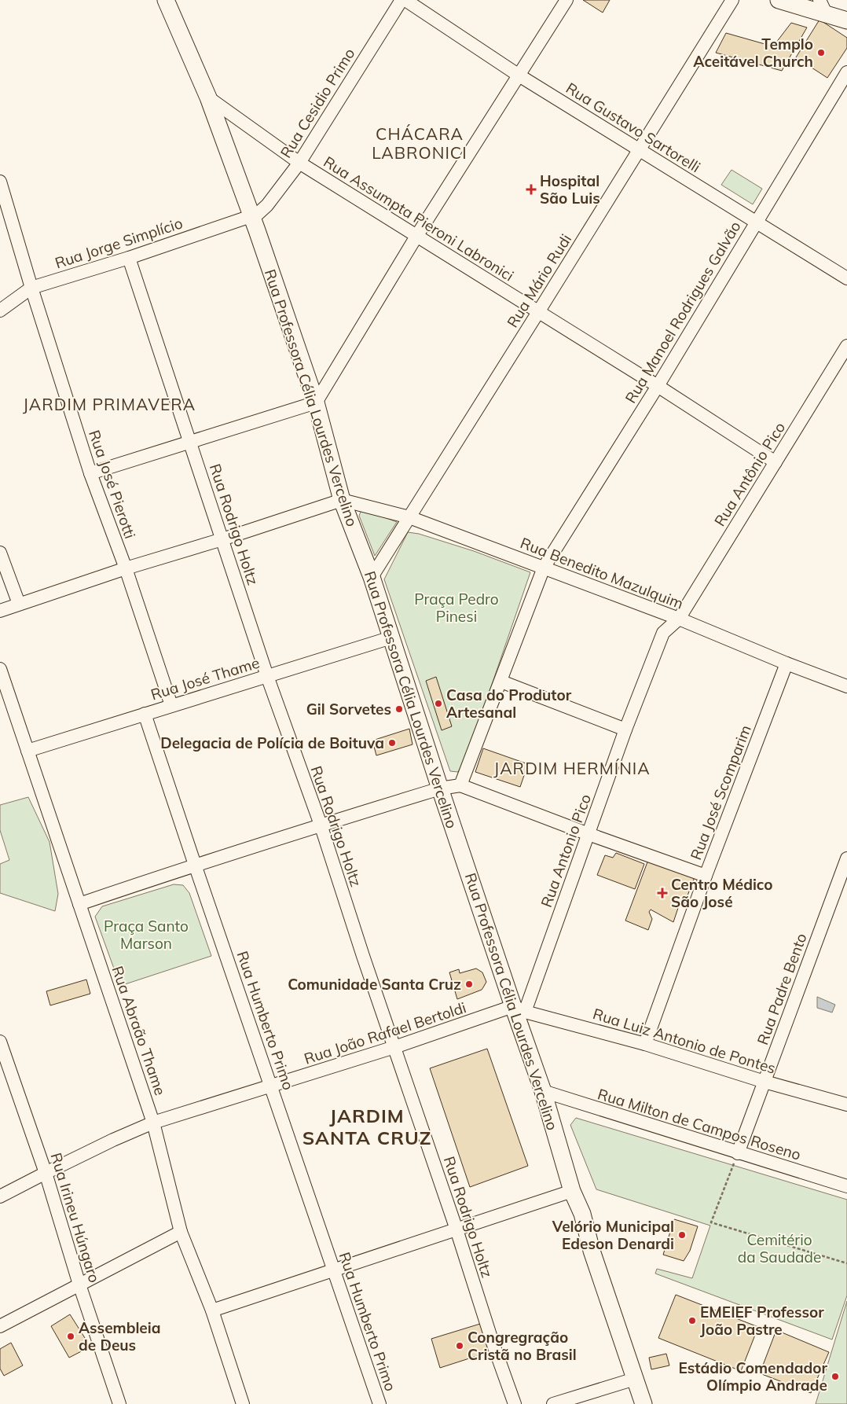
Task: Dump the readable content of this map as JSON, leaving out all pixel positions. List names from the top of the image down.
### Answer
{
  "streets": {
    "main road": ["Rua Professora Célia Lourdes Vercelino"],
    "street": [
      "Rua Cesidio Primo",
      "Rua Gustavo Sartorelli",
      "Rua Assumpta Pieroni Labronici",
      "Rua Jorge Simplício",
      "Rua Mário Rudi",
      "Rua Manoel Rodrigues Galvão",
      "Rua Antônio Pico",
      "Rua José Pierotti",
      "Rua Rodrigo Holtz",
      "Rua Benedito Mazulquim",
      "Rua José Thame",
      "Rua José Scomparim",
      "Rua Antonio Pico",
      "Rua Padre Bento",
      "Rua Humberto Primo",
      "Rua Abraão Thame",
      "Rua João Rafael Bertoldi",
      "Rua Luiz Antonio de Pontes",
      "Rua Milton de Campos Roseno",
      "Rua Irineu Húngaro"
    ]
  },
  "crossings": [
    ["Rua Cesidio Primo", "Rua Assumpta Pieroni Labronici"],
    ["Rua Cesidio Primo", "Rua Jorge Simplício"],
    ["Rua Cesidio Primo", "Rua Professora Célia Lourdes Vercelino"],
    ["Rua Gustavo Sartorelli", "Rua Mário Rudi"],
    ["Rua Gustavo Sartorelli", "Rua Manoel Rodrigues Galvão"],
    ["Rua Assumpta Pieroni Labronici", "Rua Mário Rudi"],
    ["Rua Assumpta Pieroni Labronici", "Rua Manoel Rodrigues Galvão"],
    ["Rua Assumpta Pieroni Labronici", "Rua Professora Célia Lourdes Vercelino"],
    ["Rua Assumpta Pieroni Labronici", "Rua Antônio Pico"],
    ["Rua Jorge Simplício", "Rua Professora Célia Lourdes Vercelino"],
    ["Rua Jorge Simplício", "Rua José Pierotti"],
    ["Rua Jorge Simplício", "Rua Rodrigo Holtz"],
    ["Rua Mário Rudi", "Rua Professora Célia Lourdes Vercelino"],
    ["Rua Mário Rudi", "Rua Benedito Mazulquim"],
    ["Rua Manoel Rodrigues Galvão", "Rua Benedito Mazulquim"],
    ["Rua Professora Célia Lourdes Vercelino", "Rua Benedito Mazulquim"],
    ["Rua Professora Célia Lourdes Vercelino", "Rua José Thame"],
    ["Rua Professora Célia Lourdes Vercelino", "Rua Antonio Pico"],
    ["Rua Professora Célia Lourdes Vercelino", "Rua João Rafael Bertoldi"],
    ["Rua Professora Célia Lourdes Vercelino", "Rua Luiz Antonio de Pontes"],
    ["Rua Professora Célia Lourdes Vercelino", "Rua Milton de Campos Roseno"],
    ["Rua Antônio Pico", "Rua Benedito Mazulquim"],
    ["Rua Antônio Pico", "Rua Antonio Pico"],
    ["Rua José Pierotti", "Rua José Thame"],
    ["Rua Rodrigo Holtz", "Rua José Thame"],
    ["Rua Rodrigo Holtz", "Rua João Rafael Bertoldi"],
    ["Rua Benedito Mazulquim", "Rua José Scomparim"],
    ["Rua Benedito Mazulquim", "Rua Antonio Pico"],
    ["Rua José Thame", "Rua Humberto Primo"],
    ["Rua José Thame", "Rua Abraão Thame"],
    ["Rua José Scomparim", "Rua Luiz Antonio de Pontes"],
    ["Rua Antonio Pico", "Rua João Rafael Bertoldi"],
    ["Rua Antonio Pico", "Rua Luiz Antonio de Pontes"],
    ["Rua Padre Bento", "Rua Luiz Antonio de Pontes"],
    ["Rua Padre Bento", "Rua Milton de Campos Roseno"],
    ["Rua Humberto Primo", "Rua João Rafael Bertoldi"],
    ["Rua Abraão Thame", "Rua João Rafael Bertoldi"],
    ["Rua João Rafael Bertoldi", "Rua Luiz Antonio de Pontes"],
    ["Rua João Rafael Bertoldi", "Rua Irineu Húngaro"]
  ],
  "districts": [
    "CHÁCARA LABRONICI",
    "JARDIM PRIMAVERA",
    "JARDIM HERMÍNIA",
    "JARDIM SANTA CRUZ"
  ],
  "parks": ["Praça Pedro Pinesi", "Praça Santo Marson", "Cemitério da Saudade"],
  "places": {
    "other": [
      "Templo Aceitável Church",
      "Casa do Produtor Artesanal",
      "Gil Sorvetes",
      "Delegacia de Polícia de Boituva",
      "Comunidade Santa Cruz",
      "Velório Municipal Edeson Denardi",
      "EMEIEF Professor João Pastre",
      "Assembleia de Deus",
      "Congregração Cristã no Brasil",
      "Estádio Comendador Olímpio Andrade"
    ],
    "health": ["Hospital São Luis", "Centro Médico São José"]
  }
}
